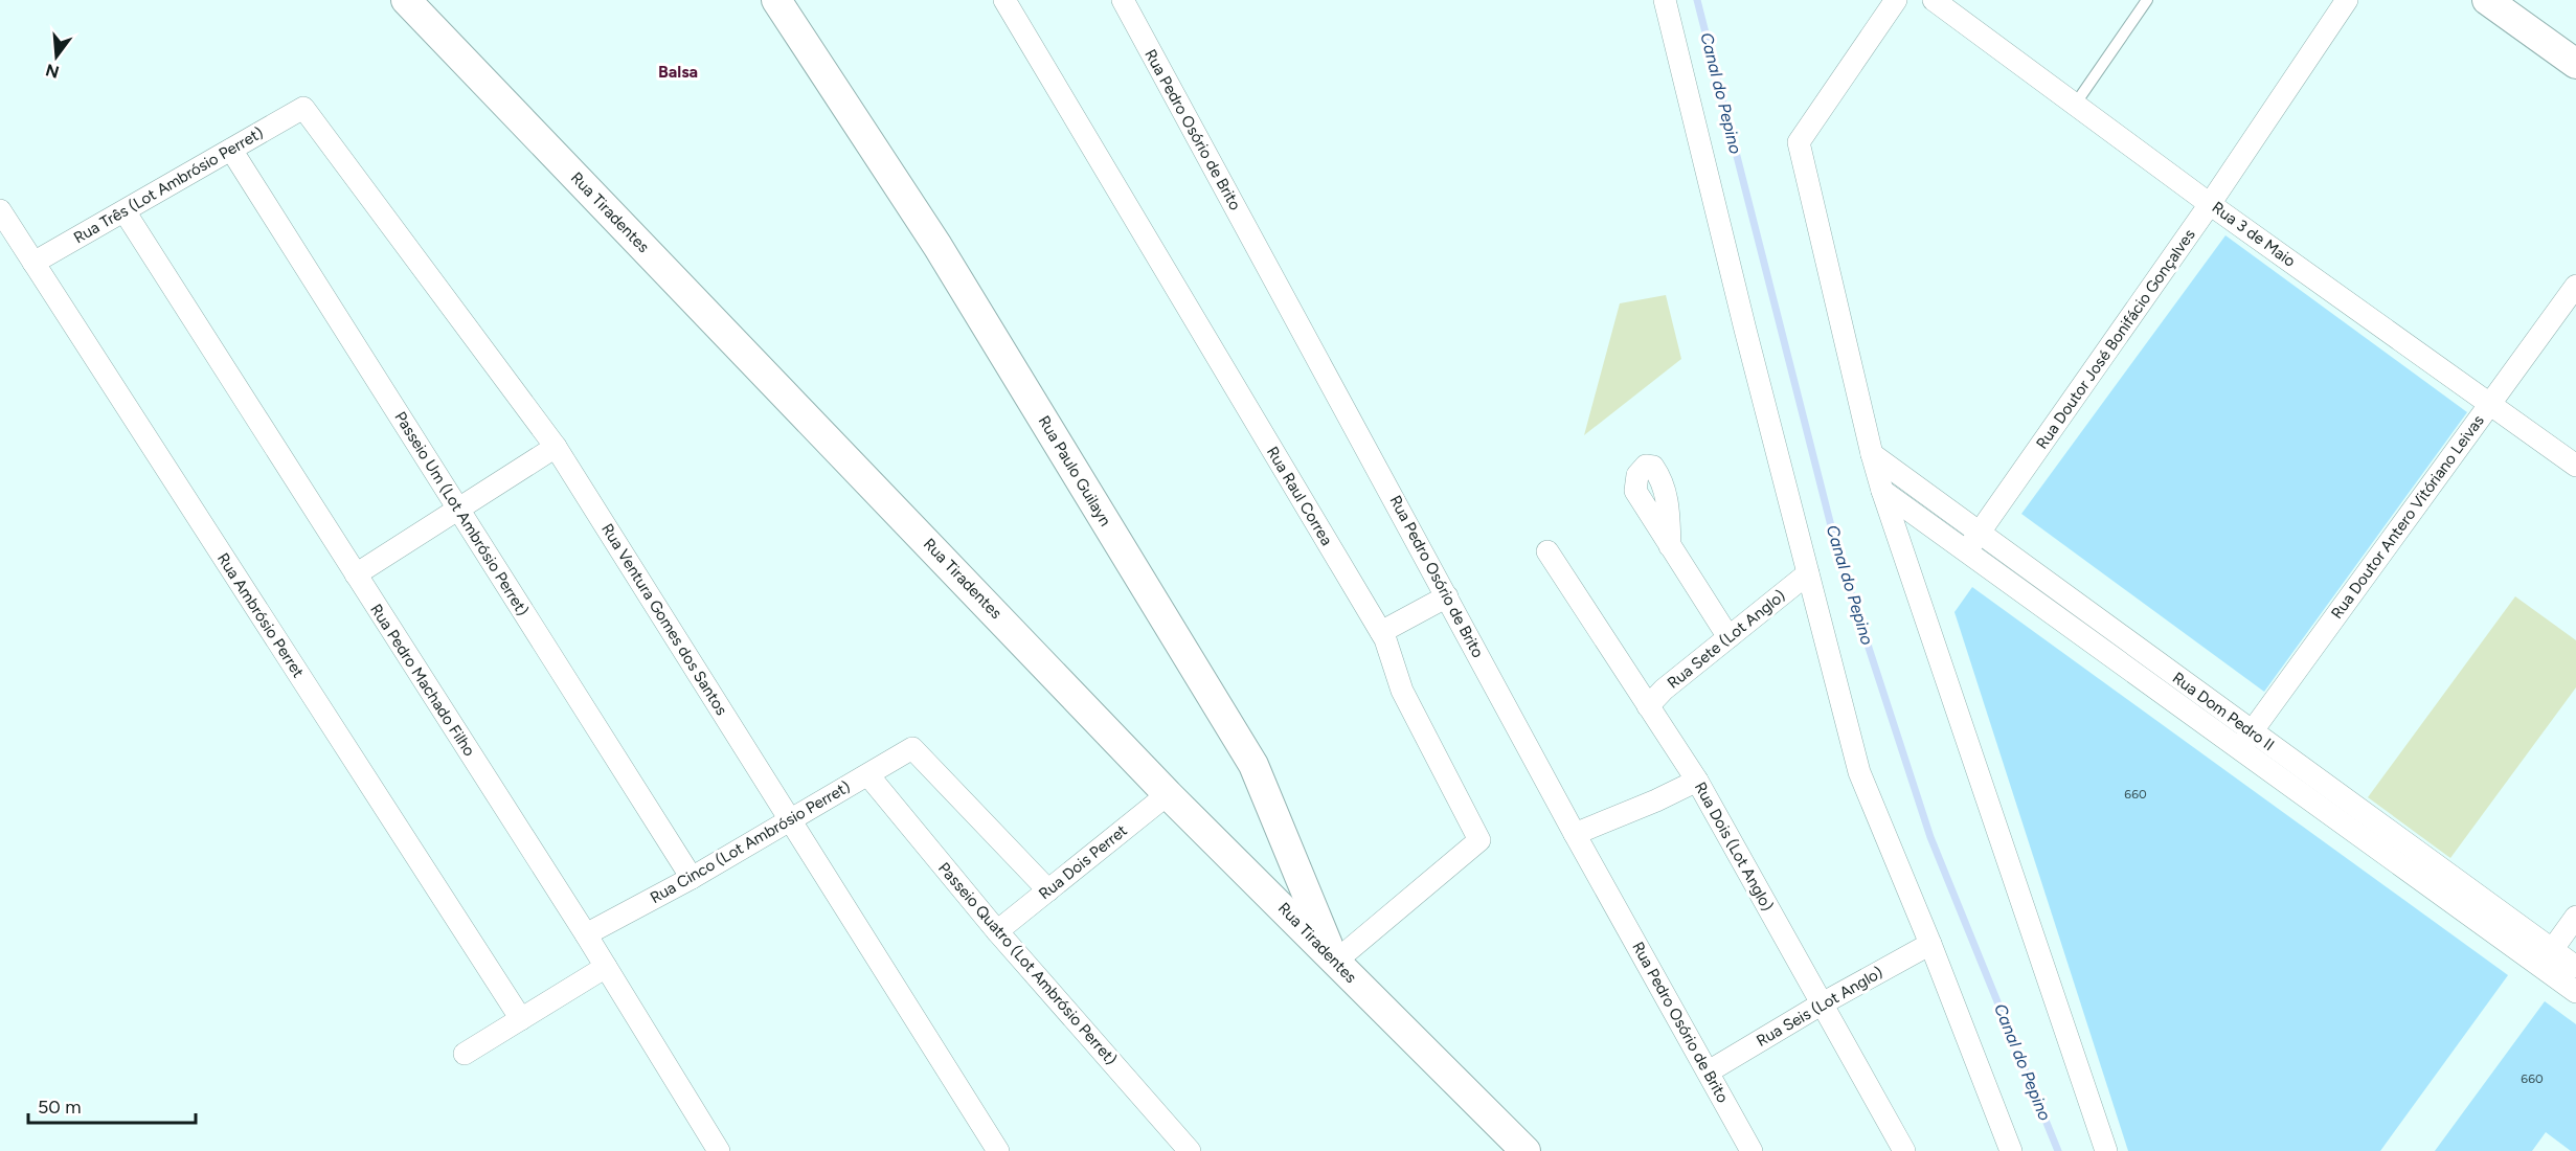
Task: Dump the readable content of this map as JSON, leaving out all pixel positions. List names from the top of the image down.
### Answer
{
  "streets": {
    "street": [
      "Rua Pedro Osório de Brito",
      "Rua Três (Lot Ambrósio Perret)",
      "Rua Tiradentes",
      "Rua 3 de Maio",
      "Rua Doutor José Bonifácio Gonçalves",
      "Rua Paulo Guilayn",
      "Rua Raul Correa",
      "Passeio Um (Lot Ambrósio Perret)",
      "Rua Doutor Antero Vitóriano Leivas",
      "Rua Ambrósio Perret",
      "Rua Ventura Gomes dos Santos",
      "Rua Sete (Lot Anglo)",
      "Rua Pedro Machado Filho",
      "Rua Dom Pedro II",
      "Rua Cinco (Lot Ambrósio Perret)",
      "Rua Dois (Lot Anglo)",
      "Rua Dois Perret",
      "Passeio Quatro (Lot Ambrósio Perret)",
      "Rua Seis (Lot Anglo)"
    ]
  },
  "crossings": [
    ["Rua Pedro Osório de Brito", "Rua Seis (Lot Anglo)"],
    ["Rua Três (Lot Ambrósio Perret)", "Passeio Um (Lot Ambrósio Perret)"],
    ["Rua Três (Lot Ambrósio Perret)", "Rua Ambrósio Perret"],
    ["Rua Três (Lot Ambrósio Perret)", "Rua Ventura Gomes dos Santos"],
    ["Rua Três (Lot Ambrósio Perret)", "Rua Pedro Machado Filho"],
    ["Rua Tiradentes", "Rua Paulo Guilayn"],
    ["Rua Tiradentes", "Rua Raul Correa"],
    ["Rua Tiradentes", "Rua Dois Perret"],
    ["Rua 3 de Maio", "Rua Doutor José Bonifácio Gonçalves"],
    ["Rua 3 de Maio", "Rua Doutor Antero Vitóriano Leivas"],
    ["Rua Doutor José Bonifácio Gonçalves", "Rua Dom Pedro II"],
    ["Rua Paulo Guilayn", "Rua Raul Correa"],
    ["Passeio Um (Lot Ambrósio Perret)", "Rua Cinco (Lot Ambrósio Perret)"],
    ["Rua Doutor Antero Vitóriano Leivas", "Rua Dom Pedro II"],
    ["Rua Ventura Gomes dos Santos", "Rua Cinco (Lot Ambrósio Perret)"],
    ["Rua Sete (Lot Anglo)", "Rua Dois (Lot Anglo)"],
    ["Rua Pedro Machado Filho", "Rua Cinco (Lot Ambrósio Perret)"],
    ["Rua Cinco (Lot Ambrósio Perret)", "Rua Dois Perret"],
    ["Rua Cinco (Lot Ambrósio Perret)", "Passeio Quatro (Lot Ambrósio Perret)"],
    ["Rua Dois (Lot Anglo)", "Rua Seis (Lot Anglo)"],
    ["Rua Dois Perret", "Passeio Quatro (Lot Ambrósio Perret)"]
  ],
  "districts": ["Balsa"],
  "water": ["Canal do Pepino"],
  "house_numbers": ["660", "660"],
  "scale_bar": "50 m",
  "north": "bottom"
}
